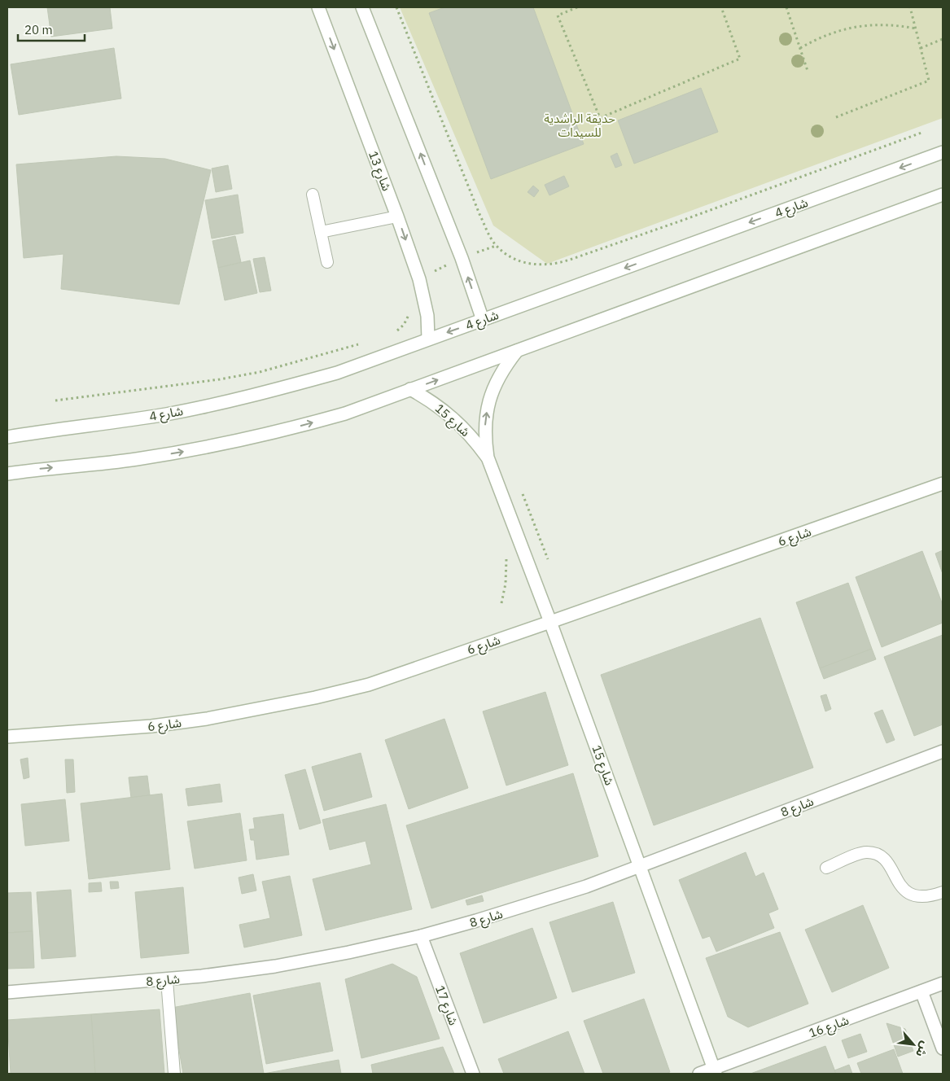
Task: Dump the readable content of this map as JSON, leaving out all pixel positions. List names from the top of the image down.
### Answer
{
  "streets": {
    "street": [
      "شارع 13",
      "شارع 4",
      "شارع 15",
      "شارع 6",
      "شارع 8",
      "شارع 17",
      "شارع 16"
    ]
  },
  "crossings": [
    ["شارع 13", "شارع 4"],
    ["شارع 15", "شارع 6"],
    ["شارع 15", "شارع 8"],
    ["شارع 15", "شارع 16"],
    ["شارع 8", "شارع 17"]
  ],
  "parks": ["حديقة الراشدية للسيدات"],
  "scale_bar": "20 m",
  "north": "bottom right"
}
